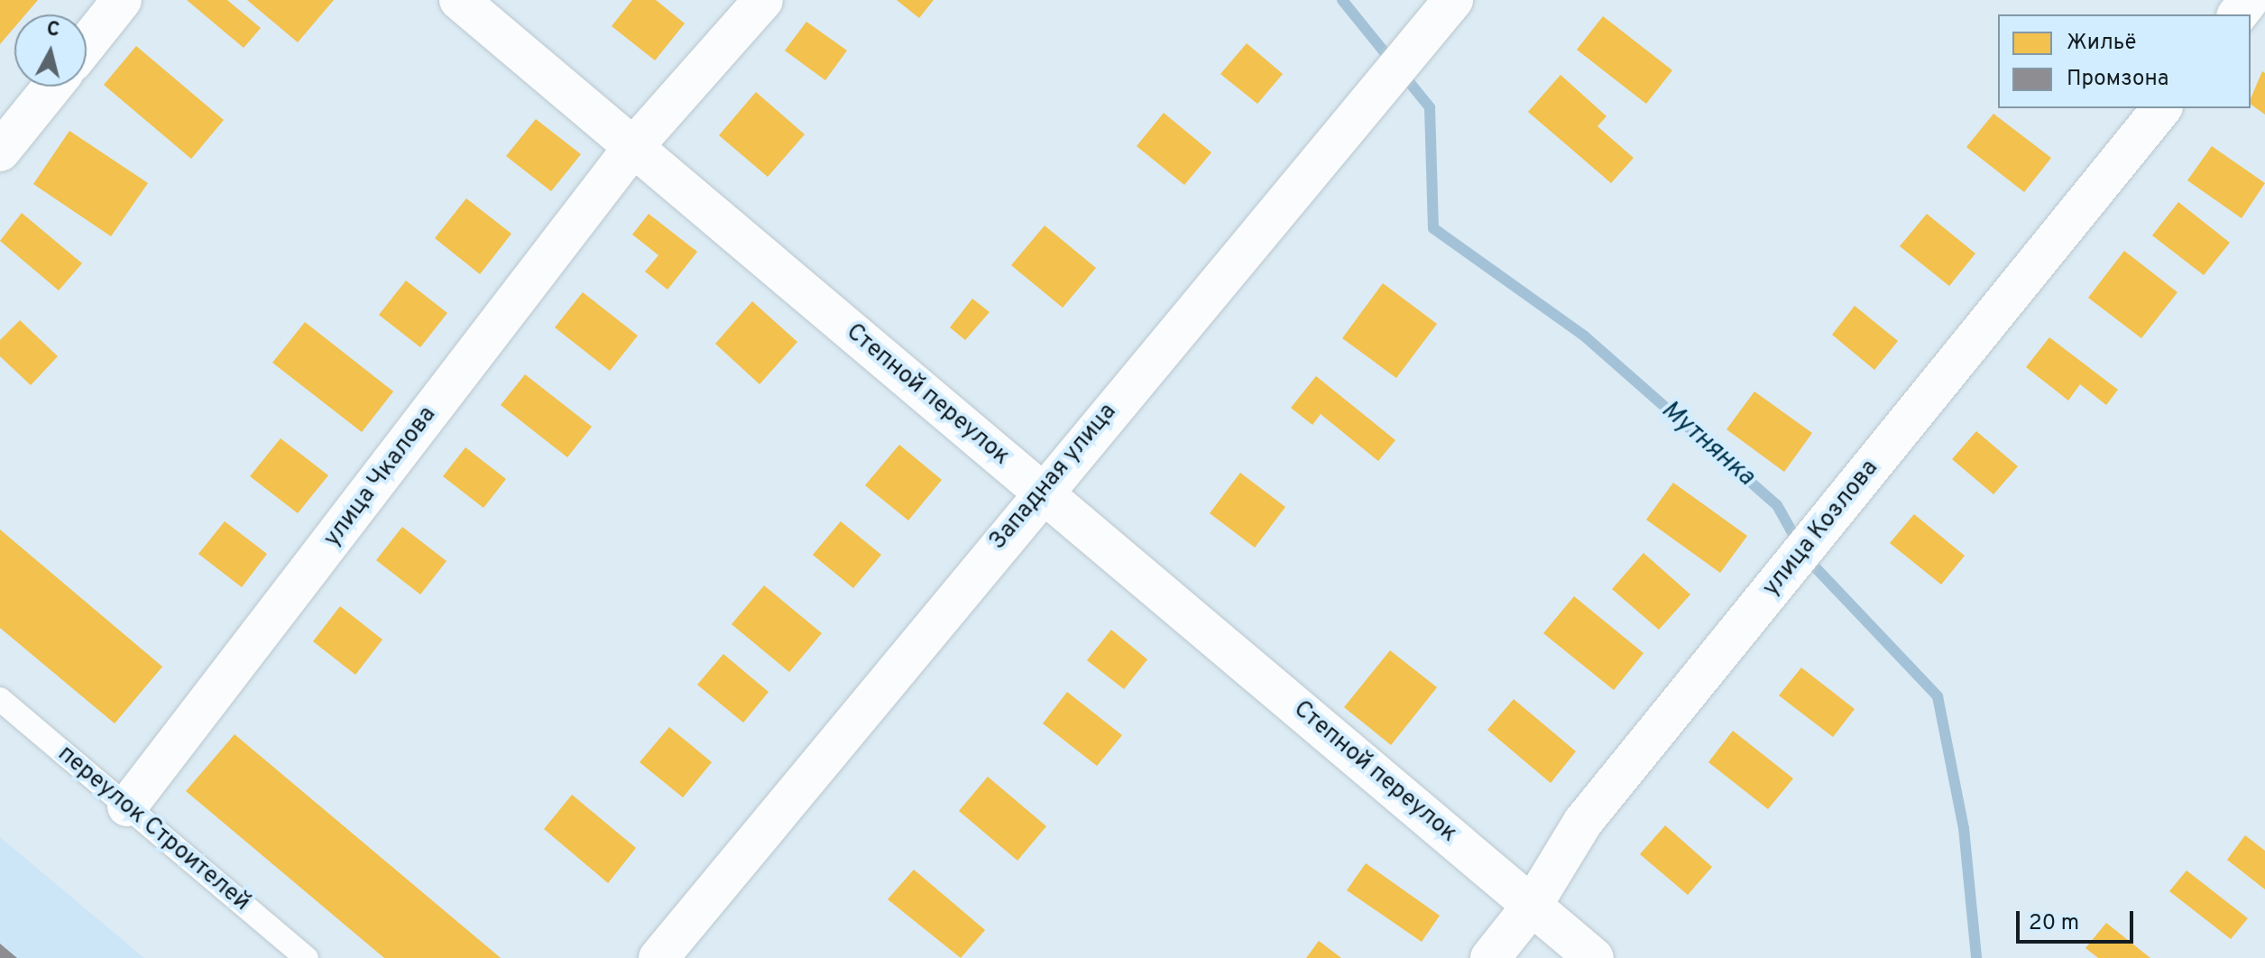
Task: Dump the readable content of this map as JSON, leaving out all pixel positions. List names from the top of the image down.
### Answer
{
  "streets": {
    "street": [
      "Степной переулок",
      "улица Чкалова",
      "Западная улица",
      "улица Козлова"
    ],
    "lane": ["переулок Строителей"]
  },
  "crossings": [
    ["Степной переулок", "улица Чкалова"],
    ["Степной переулок", "Западная улица"],
    ["Степной переулок", "улица Козлова"],
    ["улица Чкалова", "переулок Строителей"]
  ],
  "water": ["Мутнянка"],
  "legend": ["Жильё", "Промзона"],
  "scale_bar": "20 m",
  "north": "top"
}
